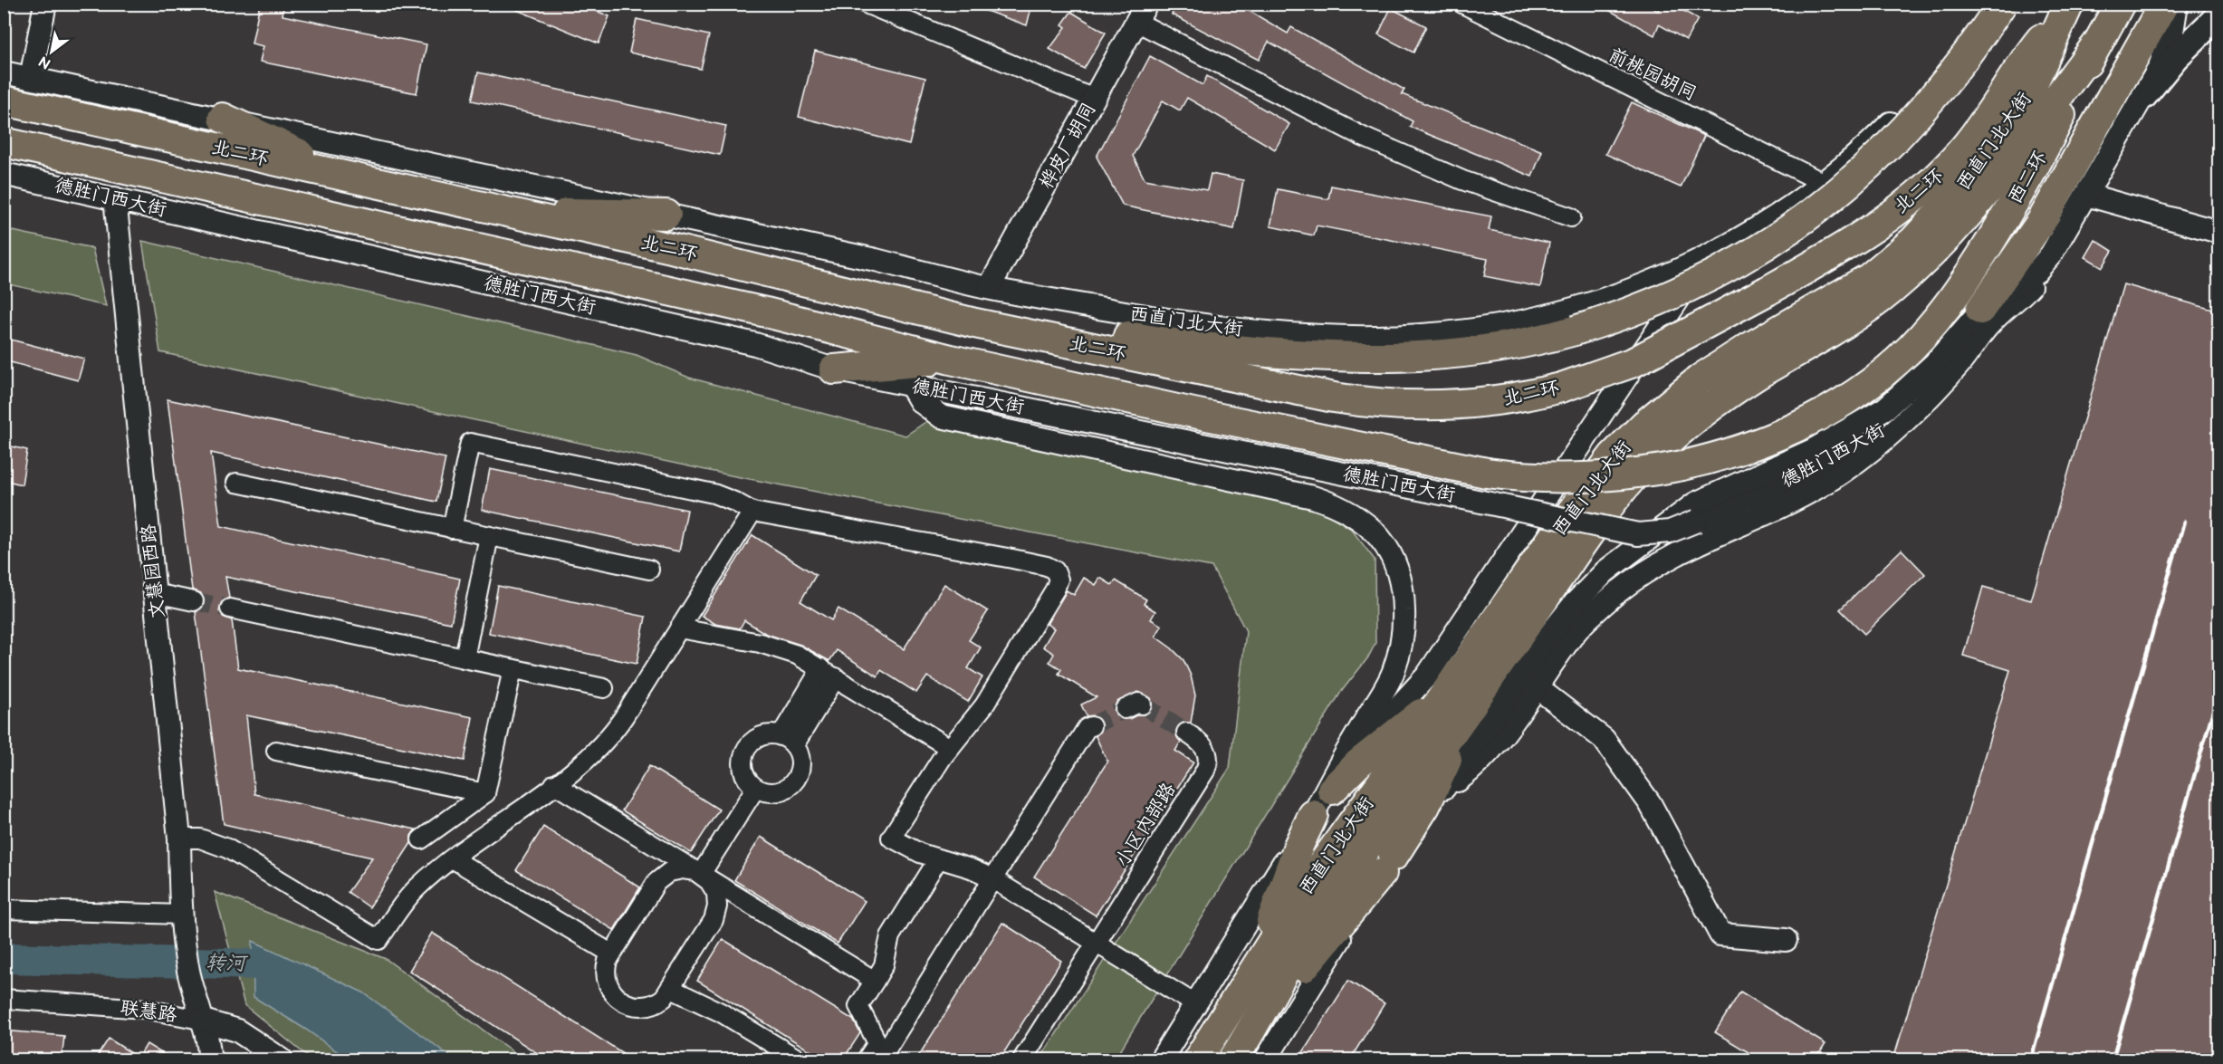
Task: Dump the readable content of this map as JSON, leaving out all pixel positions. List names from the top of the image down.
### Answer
{
  "streets": {
    "highway": ["西直门北大街", "北二环", "西二环"],
    "street": [
      "前桃园胡同",
      "桦皮厂胡同",
      "德胜门西大街",
      "文慧园西路",
      "小区内部路",
      "联慧路"
    ]
  },
  "crossings": [
    ["前桃园胡同", "西直门北大街"],
    ["西直门北大街", "桦皮厂胡同"],
    ["西直门北大街", "北二环"],
    ["西直门北大街", "西二环"],
    ["德胜门西大街", "文慧园西路"],
    ["文慧园西路", "联慧路"]
  ],
  "water": ["转河"],
  "north": "bottom left"
}
